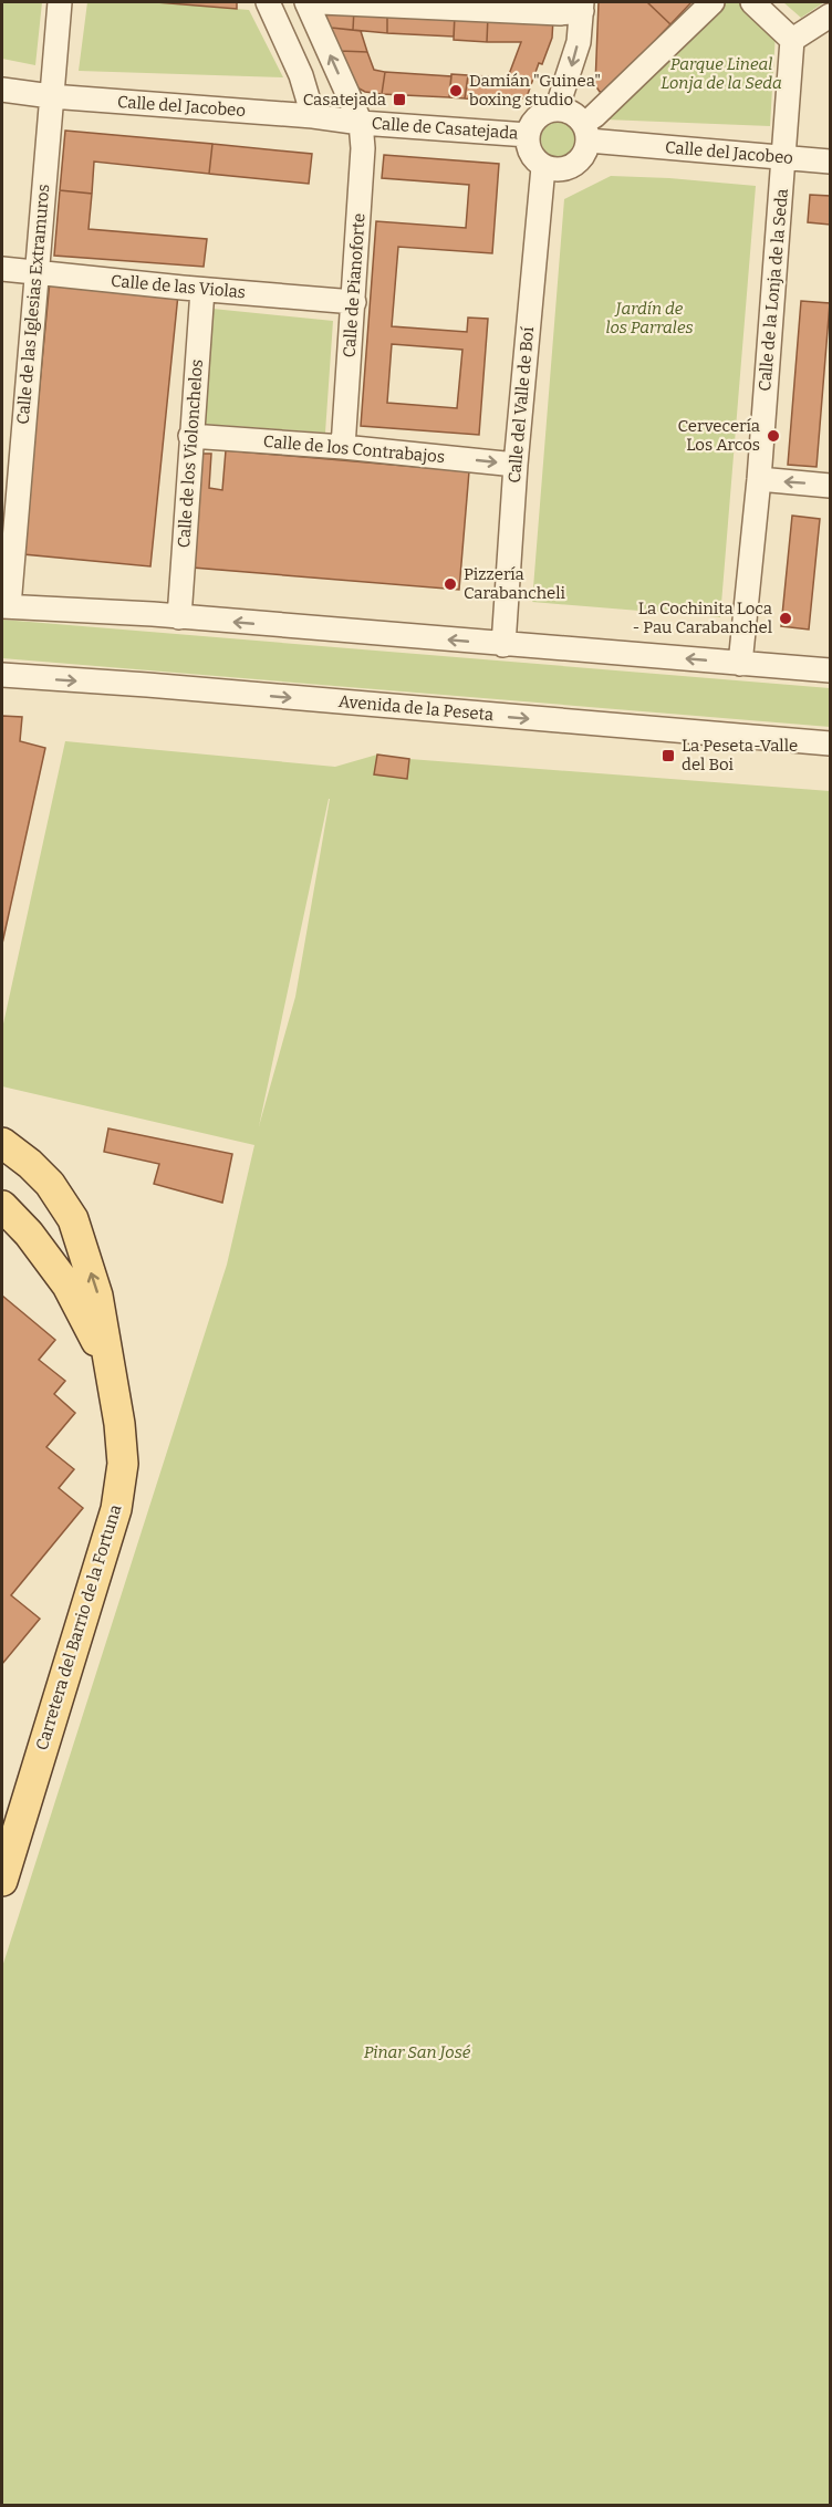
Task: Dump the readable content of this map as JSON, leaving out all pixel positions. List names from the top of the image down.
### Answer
{
  "streets": {
    "main road": ["Carretera del Barrio de la Fortuna"],
    "street": [
      "Calle del Jacobeo",
      "Calle de Casatejada",
      "Calle de Pianoforte",
      "Calle de las Violas",
      "Calle de la Lonja de la Seda",
      "Calle de las Iglesias Extramuros",
      "Calle del Valle de Boí",
      "Calle de los Contrabajos",
      "Calle de los Violonchelos",
      "Avenida de la Peseta"
    ]
  },
  "crossings": [
    ["Calle del Jacobeo", "Calle de Casatejada"],
    ["Calle del Jacobeo", "Calle de Pianoforte"],
    ["Calle del Jacobeo", "Calle de la Lonja de la Seda"],
    ["Calle del Jacobeo", "Calle de las Iglesias Extramuros"],
    ["Calle del Jacobeo", "Calle del Valle de Boí"],
    ["Calle de Casatejada", "Calle de Pianoforte"],
    ["Calle de Casatejada", "Calle del Valle de Boí"],
    ["Calle de Pianoforte", "Calle de las Violas"],
    ["Calle de Pianoforte", "Calle de los Contrabajos"],
    ["Calle de las Violas", "Calle de las Iglesias Extramuros"],
    ["Calle de las Violas", "Calle de los Violonchelos"],
    ["Calle del Valle de Boí", "Calle de los Contrabajos"],
    ["Calle de los Contrabajos", "Calle de los Violonchelos"]
  ],
  "parks": ["Parque Lineal Lonja de la Seda", "Jardín de los Parrales", "Pinar San José"],
  "places": {
    "other": [
      "Damián \"Guinea\" boxing studio",
      "Cervecería Los Arcos",
      "Pizzería Carabancheli",
      "La Cochinita Loca - Pau Carabanchel"
    ],
    "transit": ["Casatejada", "La Peseta-Valle del Boi"]
  }
}
